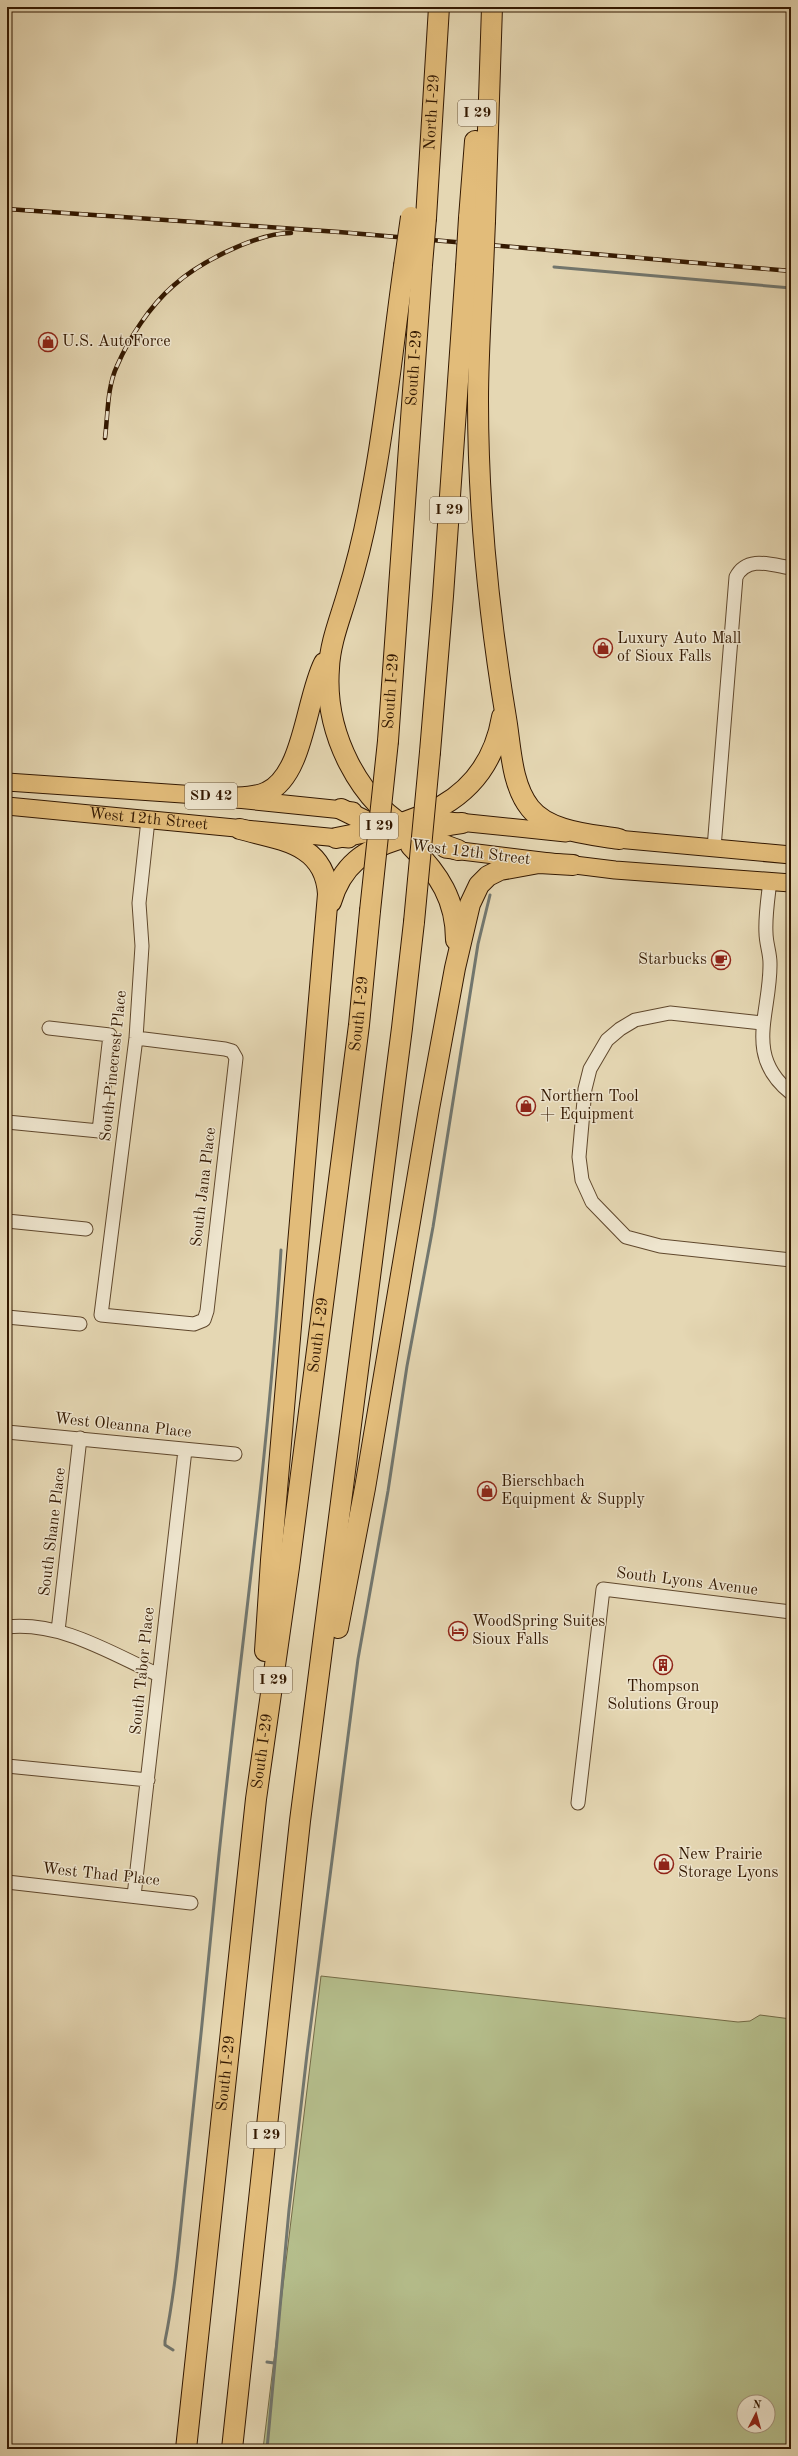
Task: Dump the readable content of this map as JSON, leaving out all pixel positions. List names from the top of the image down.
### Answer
{
  "streets": {
    "highway": ["North I-29", "I 29", "South I-29"],
    "main road": ["SD 42", "West 12th Street"],
    "street": [
      "South Pinecrest Place",
      "South Jana Place",
      "West Oleanna Place",
      "South Shane Place",
      "South Lyons Avenue",
      "South Tabor Place",
      "West Thad Place"
    ]
  },
  "crossings": [
    ["North I-29", "South I-29"],
    ["West 12th Street", "South Pinecrest Place"],
    ["South Pinecrest Place", "South Jana Place"],
    ["West Oleanna Place", "South Shane Place"],
    ["West Oleanna Place", "South Tabor Place"],
    ["South Tabor Place", "West Thad Place"]
  ],
  "places": {
    "shop": [
      "U.S. AutoForce",
      "Luxury Auto Mall of Sioux Falls",
      "Northern Tool + Equipment",
      "Bierschbach Equipment & Supply",
      "New Prairie Storage Lyons"
    ],
    "cafe": ["Starbucks"],
    "hotel": ["WoodSpring Suites Sioux Falls"],
    "building": ["Thompson Solutions Group"]
  },
  "north": "top"
}
